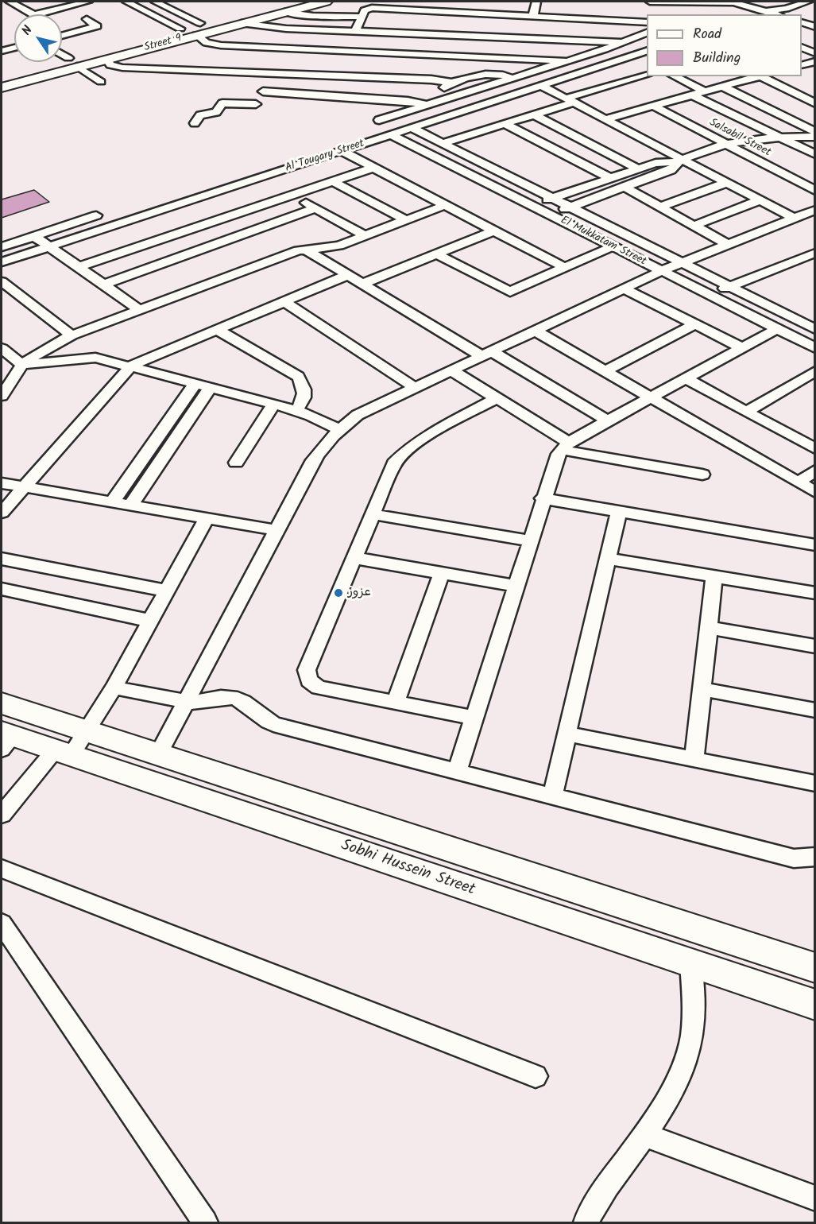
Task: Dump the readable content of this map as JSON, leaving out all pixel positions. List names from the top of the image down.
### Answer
{
  "streets": {
    "street": [
      "Street 9",
      "Salsabil Street",
      "Al Tougary Street",
      "El Mukkatam Street",
      "Sobhi Hussein Street"
    ]
  },
  "crossings": [
    ["Al Tougary Street", "El Mukkatam Street"]
  ],
  "places": ["عزوز"],
  "legend": ["Road", "Building"],
  "north": "top left"
}
